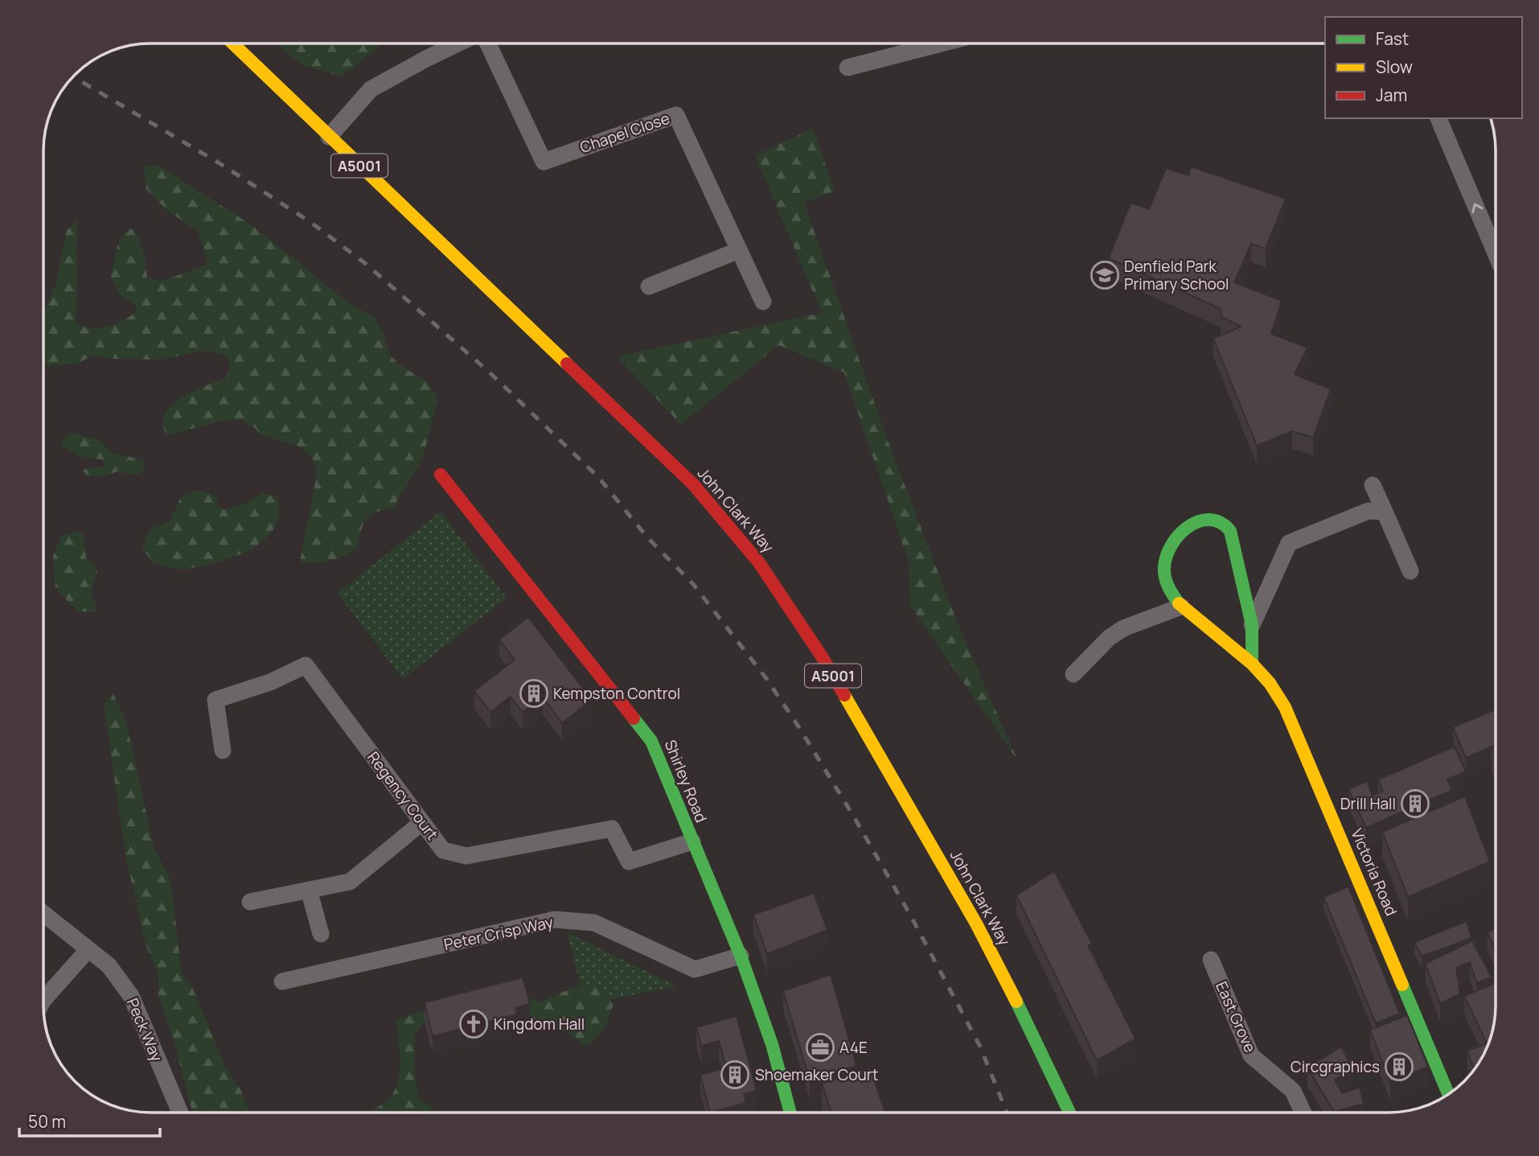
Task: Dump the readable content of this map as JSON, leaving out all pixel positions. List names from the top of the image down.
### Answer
{
  "streets": {
    "street": [
      "Chapel Close",
      "A5001",
      "John Clark Way",
      "Shirley Road",
      "Regency Court",
      "Victoria Road",
      "Peter Crisp Way",
      "East Grove",
      "Peck Way"
    ]
  },
  "crossings": [
    ["Shirley Road", "Regency Court"],
    ["Shirley Road", "Peter Crisp Way"]
  ],
  "places": {
    "school or university": ["Denfield Park Primary School"],
    "building": [
      "Kempston Control",
      "Drill Hall",
      "Circgraphics",
      "Shoemaker Court"
    ],
    "church": ["Kingdom Hall"],
    "office": ["A4E"]
  },
  "legend": ["Fast", "Slow", "Jam"],
  "scale_bar": "50 m"
}
